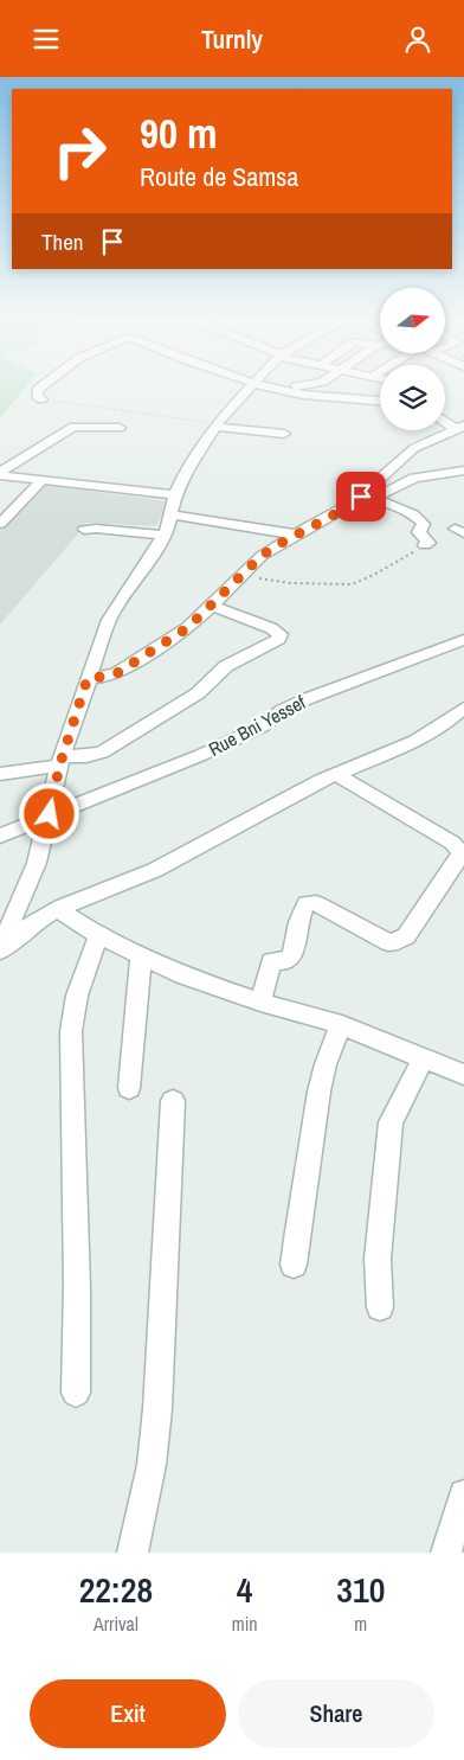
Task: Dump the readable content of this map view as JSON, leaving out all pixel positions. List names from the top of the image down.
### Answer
{
  "streets": {
    "street": ["Rue Bni Yessef"]
  },
  "north": "right",
  "page": {
    "header": "Turnly",
    "turn": ["90 m", "Route de Samsa"],
    "then": "Then",
    "eta": [
      "22:28",
      "Arrival",
      "4",
      "min",
      "310",
      "m"
    ],
    "buttons": ["Exit", "Share"]
  }
}
